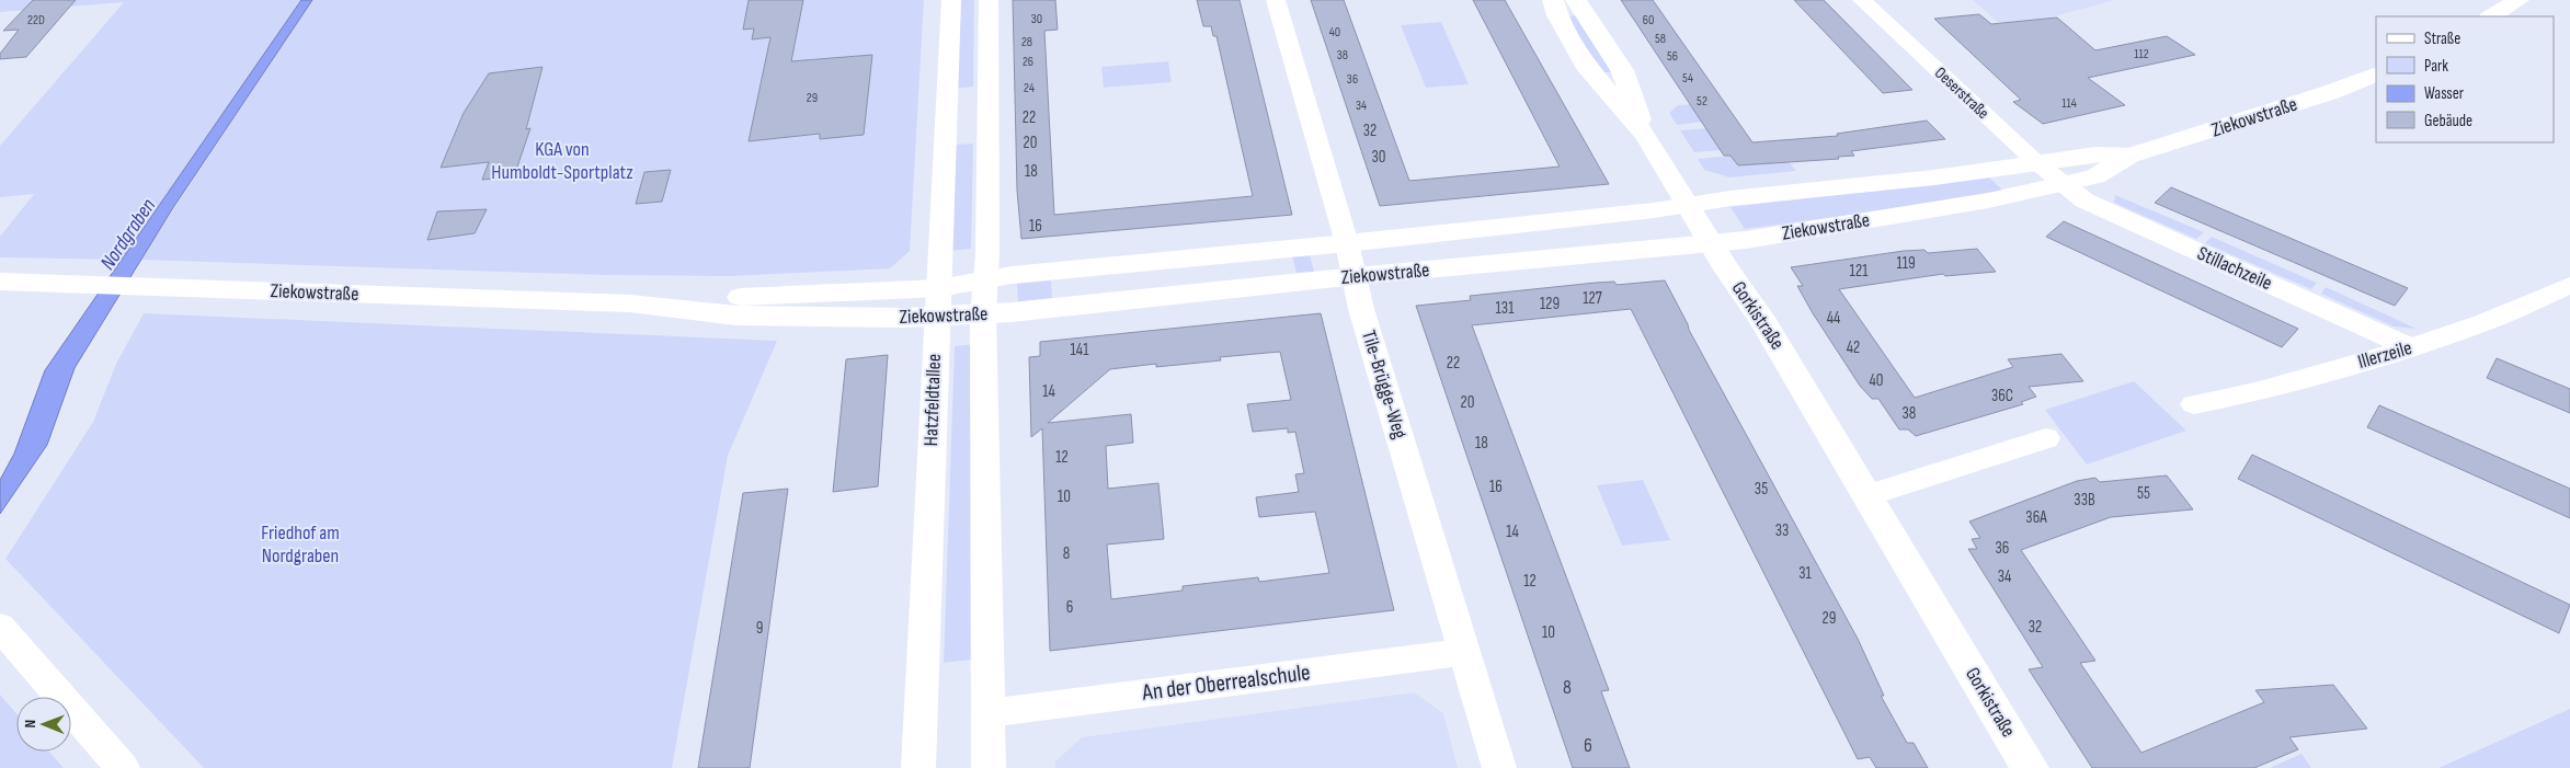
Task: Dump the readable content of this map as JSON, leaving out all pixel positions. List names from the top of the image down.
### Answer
{
  "streets": {
    "street": [
      "Oeserstraße",
      "Ziekowstraße",
      "Stillachzeile",
      "Gorkistraße",
      "Illerzeile",
      "Tile-Brügge-Weg",
      "Hatzfeldtallee",
      "An der Oberrealschule"
    ]
  },
  "crossings": [
    ["Oeserstraße", "Ziekowstraße"],
    ["Oeserstraße", "Stillachzeile"],
    ["Ziekowstraße", "Stillachzeile"],
    ["Ziekowstraße", "Gorkistraße"],
    ["Ziekowstraße", "Tile-Brügge-Weg"],
    ["Ziekowstraße", "Hatzfeldtallee"],
    ["Stillachzeile", "Illerzeile"],
    ["Tile-Brügge-Weg", "An der Oberrealschule"]
  ],
  "water": ["Nordgraben"],
  "parks": ["KGA von Humboldt-Sportplatz", "Friedhof am Nordgraben"],
  "house_numbers": [
    "30",
    "22D",
    "60",
    "40",
    "58",
    "28",
    "112",
    "38",
    "56",
    "26",
    "54",
    "36",
    "24",
    "29",
    "52",
    "114",
    "34",
    "22",
    "32",
    "20",
    "30",
    "18",
    "16",
    "119",
    "121",
    "127",
    "129",
    "131",
    "44",
    "42",
    "141",
    "22",
    "40",
    "14",
    "36C",
    "20",
    "38",
    "18",
    "12",
    "16",
    "35",
    "55",
    "10",
    "33B",
    "36A",
    "33",
    "14",
    "36",
    "8",
    "31",
    "34",
    "12",
    "6",
    "29",
    "32",
    "9",
    "10",
    "8",
    "6"
  ],
  "legend": [
    "Straße",
    "Park",
    "Wasser",
    "Gebäude"
  ],
  "north": "left"
}
